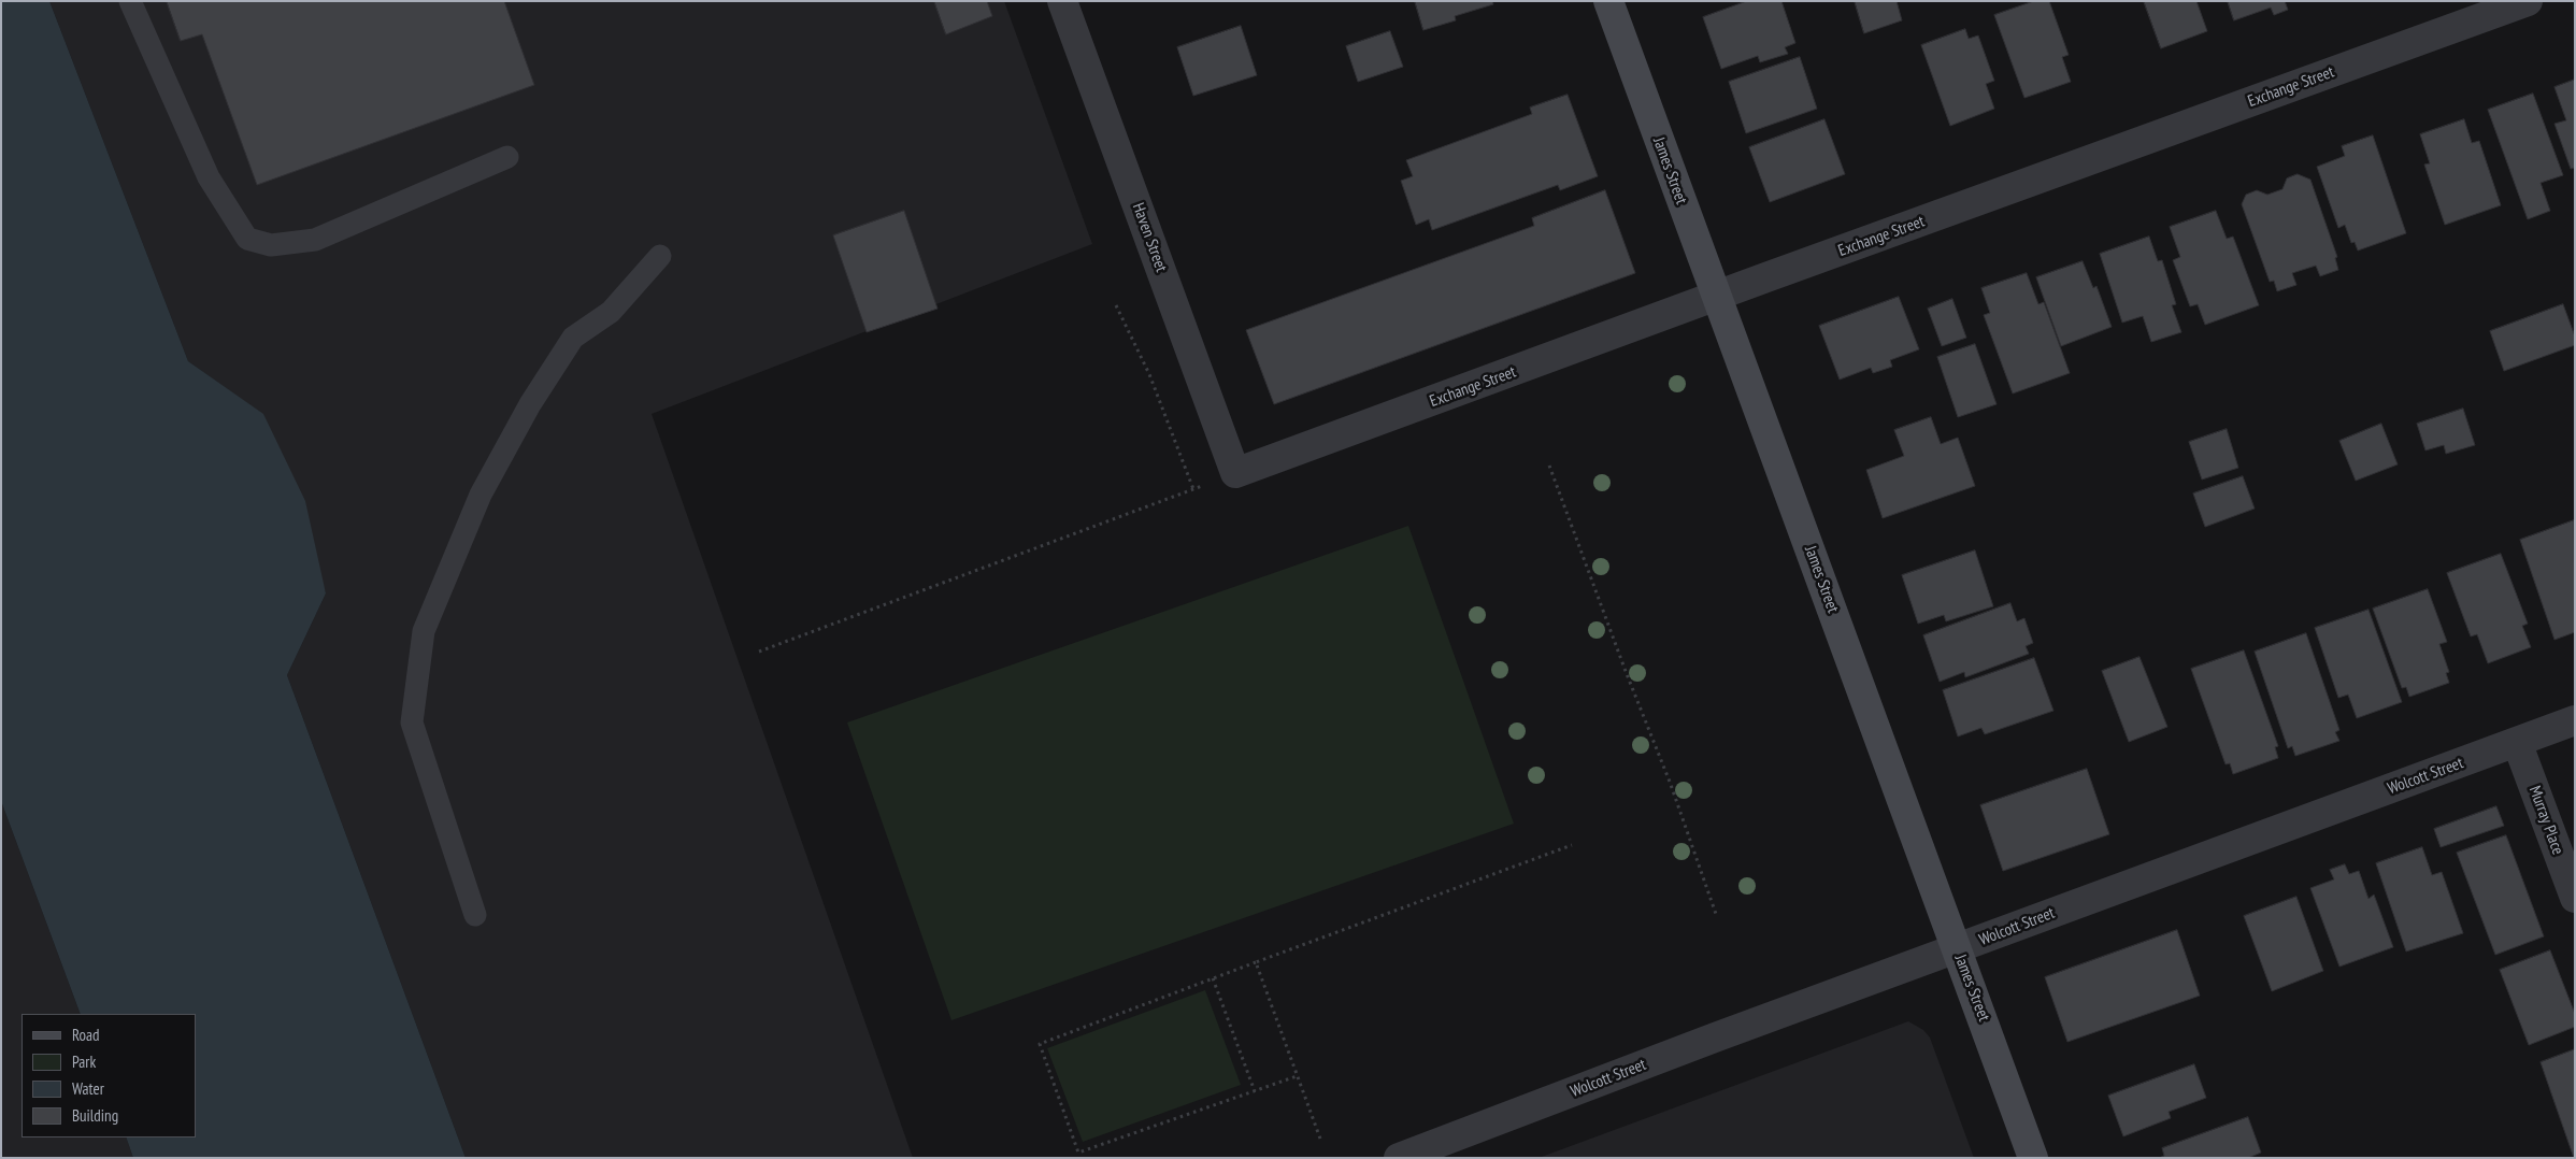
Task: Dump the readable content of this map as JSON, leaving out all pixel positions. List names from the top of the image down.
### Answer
{
  "streets": {
    "main road": ["James Street"],
    "street": [
      "Exchange Street",
      "Haven Street",
      "Wolcott Street",
      "Murray Place"
    ]
  },
  "crossings": [
    ["Exchange Street", "James Street"],
    ["Exchange Street", "Haven Street"],
    ["James Street", "Wolcott Street"],
    ["Wolcott Street", "Murray Place"]
  ],
  "legend": [
    "Road",
    "Park",
    "Water",
    "Building"
  ]
}
